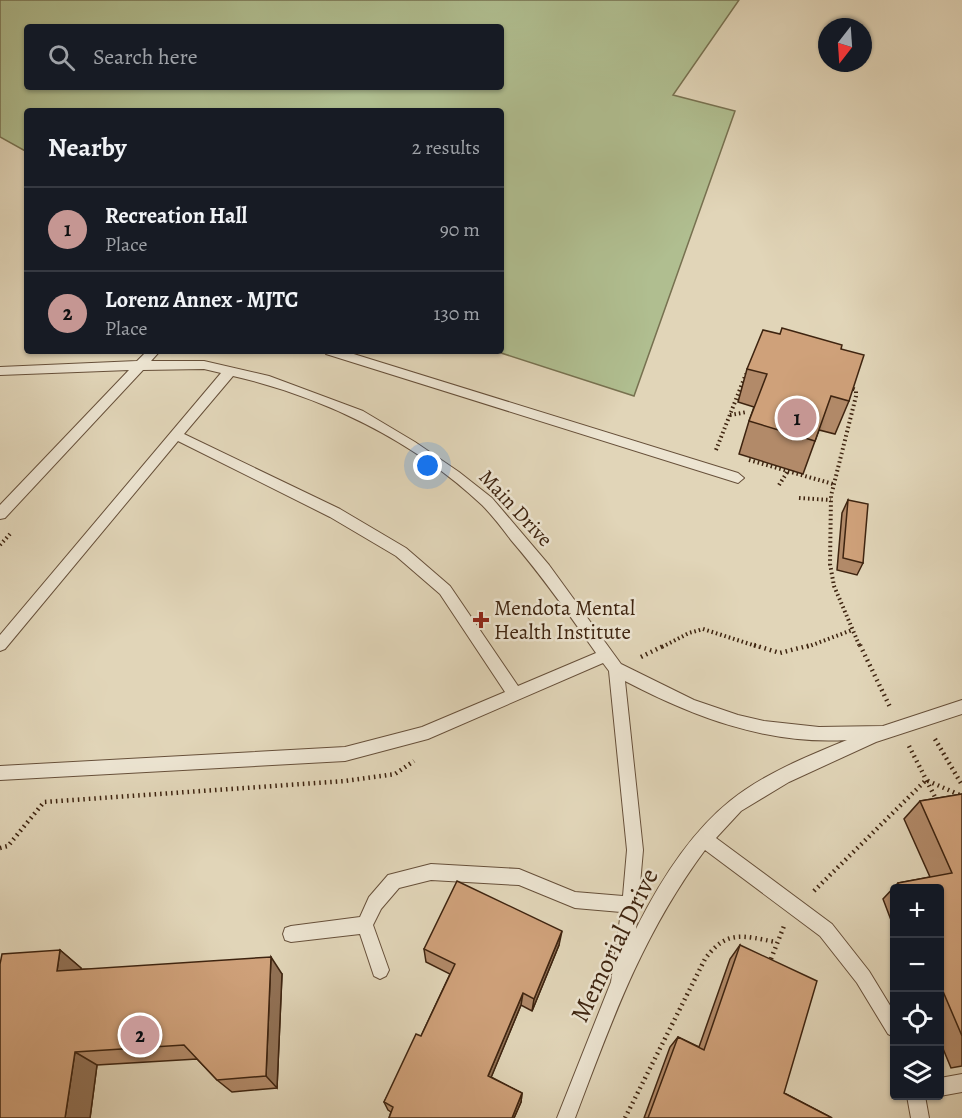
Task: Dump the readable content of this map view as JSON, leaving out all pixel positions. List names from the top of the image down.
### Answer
{
  "streets": {
    "lane": ["Main Drive", "Memorial Drive"]
  },
  "crossings": [
    ["Main Drive", "Memorial Drive"]
  ],
  "places": {
    "health": ["Mendota Mental Health Institute"]
  },
  "north": "bottom",
  "page": {
    "search": "Search here",
    "heading": ["Nearby", "2 results"],
    "list": [
      {
        "mark": "1",
        "name": "Recreation Hall",
        "note": "Place",
        "value": "90 m"
      },
      {
        "mark": "2",
        "name": "Lorenz Annex - MJTC",
        "note": "Place",
        "value": "130 m"
      }
    ],
    "pins": ["1", "2"],
    "map_buttons": ["+", "−"]
  }
}
